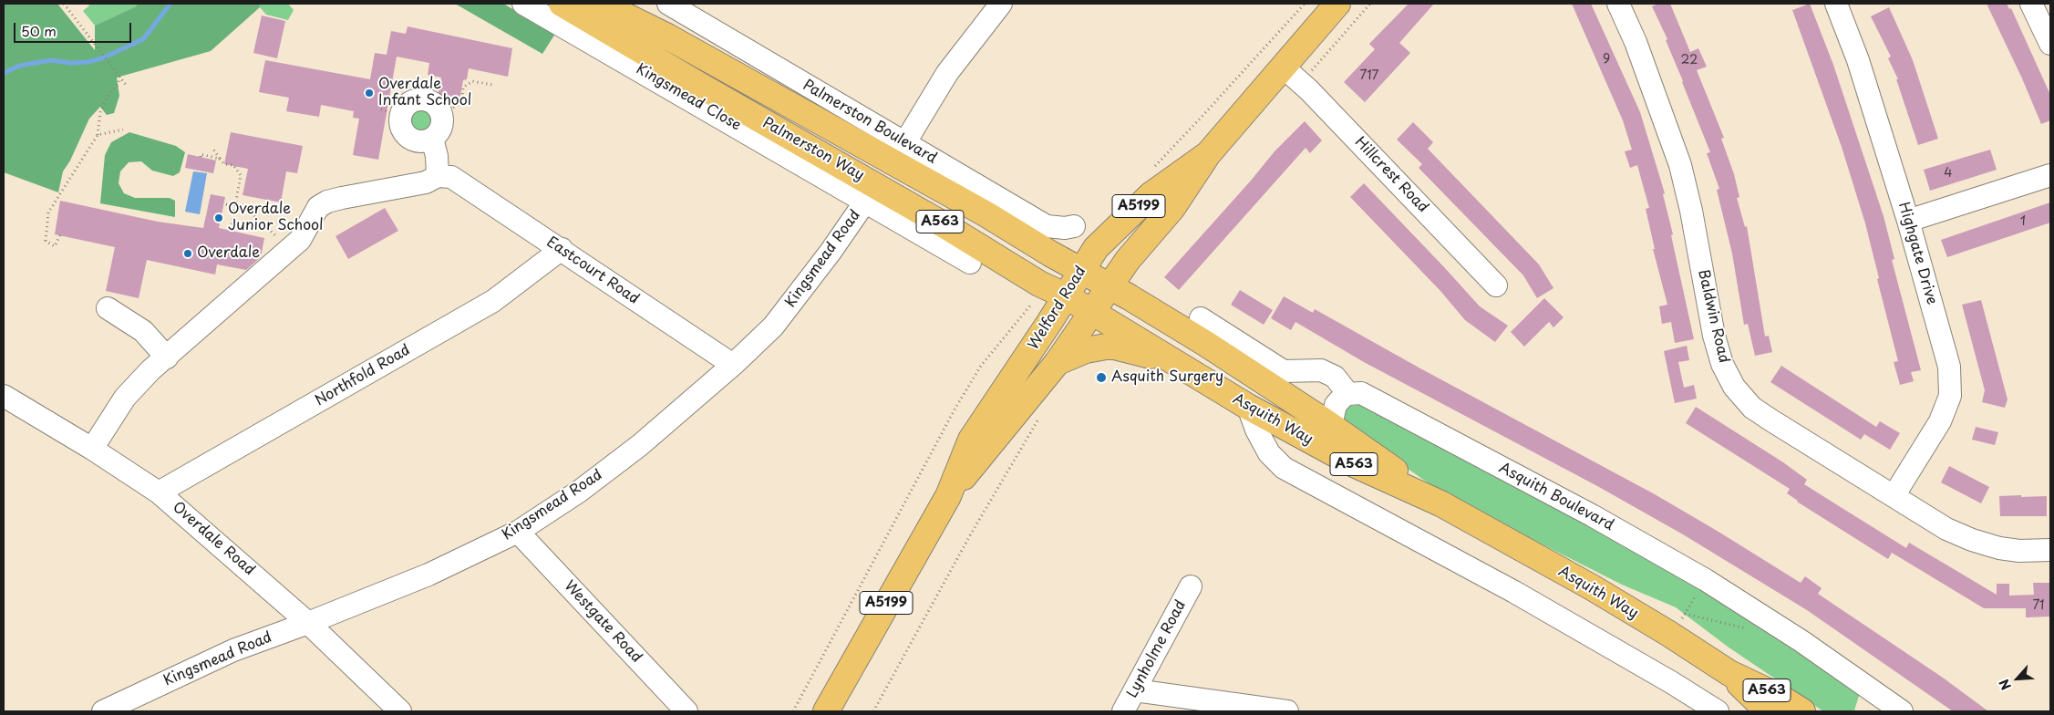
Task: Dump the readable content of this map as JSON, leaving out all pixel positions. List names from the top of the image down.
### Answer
{
  "streets": {
    "main road": [
      "Palmerston Way",
      "A5199",
      "A563",
      "Welford Road",
      "Asquith Way"
    ],
    "street": [
      "Kingsmead Close",
      "Palmerston Boulevard",
      "Hillcrest Road",
      "Highgate Drive",
      "Kingsmead Road",
      "Eastcourt Road",
      "Baldwin Road",
      "Northfold Road",
      "Asquith Boulevard",
      "Overdale Road",
      "Westgate Road",
      "Lynholme Road"
    ]
  },
  "crossings": [
    ["Kingsmead Close", "Kingsmead Road"],
    ["Palmerston Boulevard", "Palmerston Way"],
    ["Palmerston Way", "Welford Road"],
    ["Palmerston Way", "Asquith Way"],
    ["Hillcrest Road", "Welford Road"],
    ["A563", "Welford Road"],
    ["A563", "Asquith Way"],
    ["Highgate Drive", "Baldwin Road"],
    ["Kingsmead Road", "Eastcourt Road"],
    ["Kingsmead Road", "Overdale Road"],
    ["Kingsmead Road", "Westgate Road"],
    ["Eastcourt Road", "Northfold Road"],
    ["Welford Road", "Asquith Way"],
    ["Northfold Road", "Overdale Road"]
  ],
  "places": [
    "Overdale Infant School",
    "Overdale Junior School",
    "Overdale",
    "Asquith Surgery"
  ],
  "house_numbers": [
    "9",
    "22",
    "717",
    "4",
    "1",
    "71"
  ],
  "scale_bar": "50 m",
  "north": "bottom left"
}
